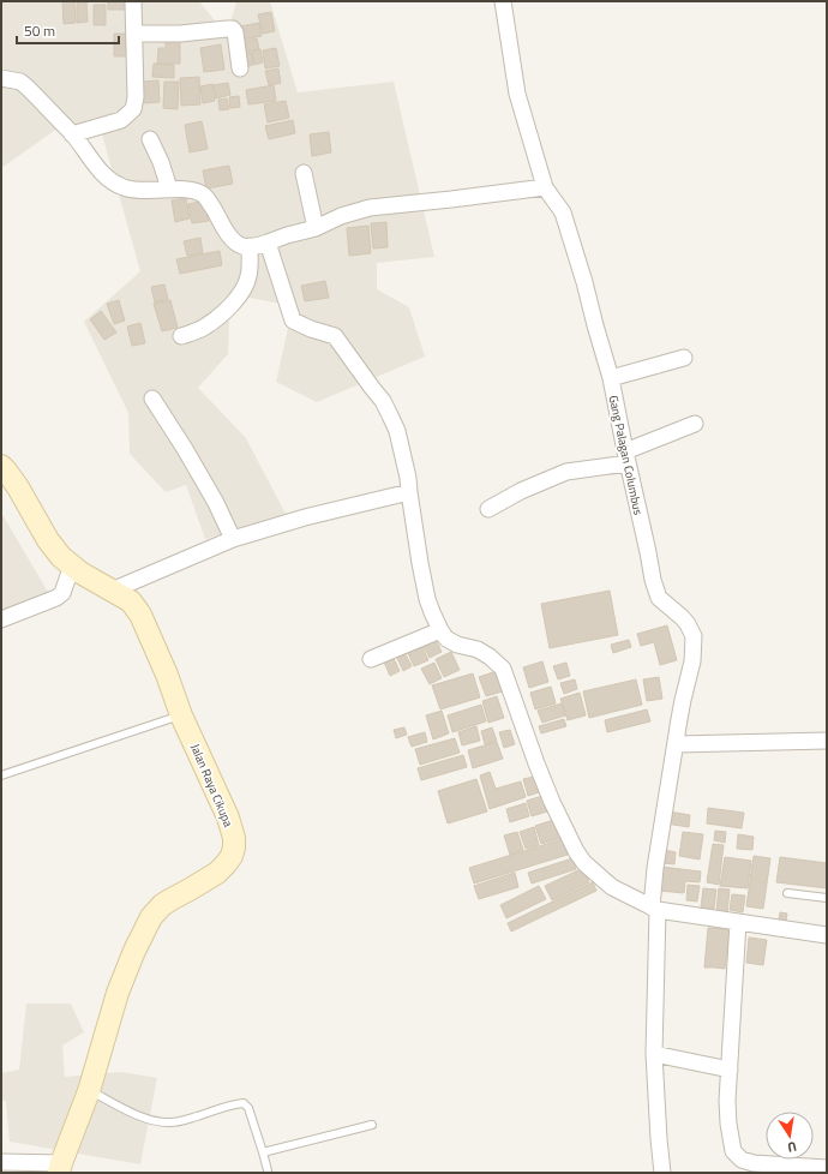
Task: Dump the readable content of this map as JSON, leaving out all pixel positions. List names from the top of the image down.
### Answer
{
  "streets": {
    "main road": ["Jalan Raya Cikupa"],
    "street": ["Gang Palagan Columbus"]
  },
  "scale_bar": "50 m",
  "north": "bottom"
}
